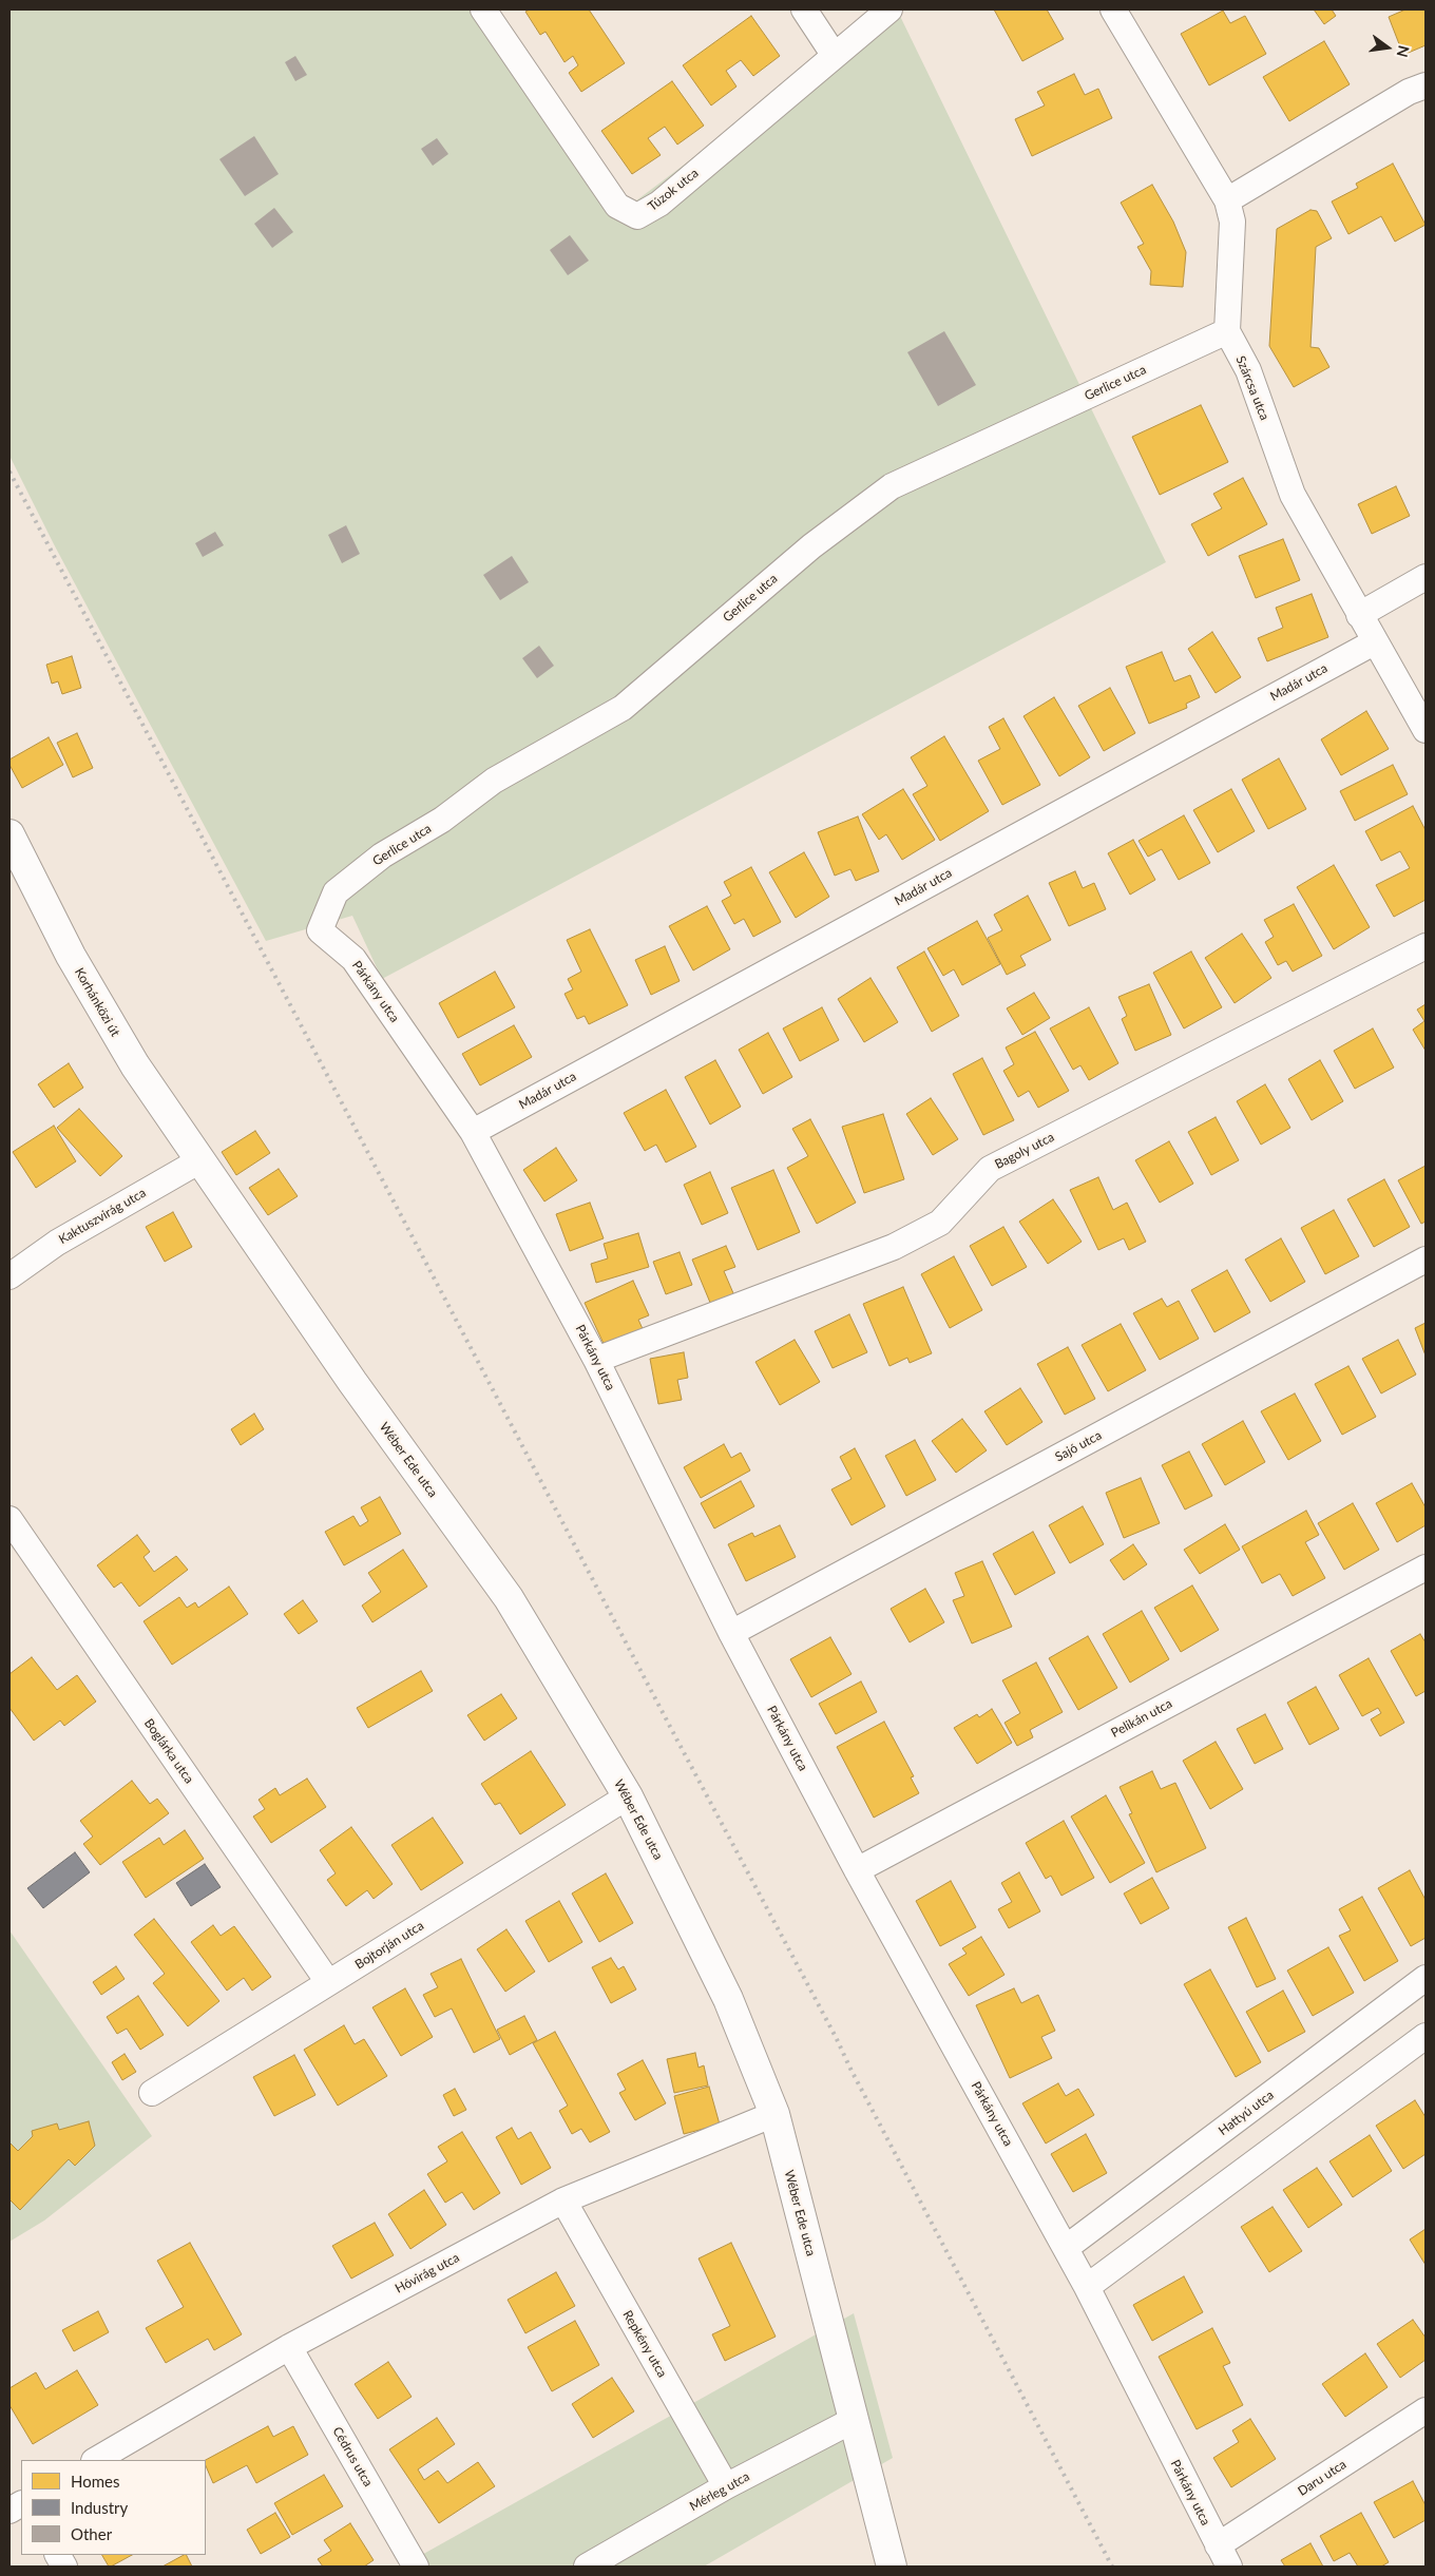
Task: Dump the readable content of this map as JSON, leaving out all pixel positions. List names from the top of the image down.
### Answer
{
  "streets": {
    "street": [
      "Túzok utca",
      "Gerlice utca",
      "Szárcsa utca",
      "Madár utca",
      "Párkány utca",
      "Korhánközi út",
      "Bagoly utca",
      "Kaktuszvirág utca",
      "Sajó utca",
      "Wéber Ede utca",
      "Pelikán utca",
      "Boglárka utca",
      "Bojtorján utca",
      "Hattyú utca",
      "Hóvirág utca",
      "Repkény utca",
      "Cédrus utca",
      "Daru utca",
      "Mérleg utca"
    ]
  },
  "crossings": [
    ["Gerlice utca", "Szárcsa utca"],
    ["Gerlice utca", "Párkány utca"],
    ["Szárcsa utca", "Madár utca"],
    ["Madár utca", "Párkány utca"],
    ["Párkány utca", "Bagoly utca"],
    ["Párkány utca", "Sajó utca"],
    ["Párkány utca", "Pelikán utca"],
    ["Párkány utca", "Hattyú utca"],
    ["Párkány utca", "Daru utca"],
    ["Korhánközi út", "Kaktuszvirág utca"],
    ["Korhánközi út", "Wéber Ede utca"],
    ["Kaktuszvirág utca", "Wéber Ede utca"],
    ["Wéber Ede utca", "Bojtorján utca"],
    ["Wéber Ede utca", "Hóvirág utca"],
    ["Wéber Ede utca", "Mérleg utca"],
    ["Boglárka utca", "Bojtorján utca"],
    ["Hóvirág utca", "Repkény utca"],
    ["Hóvirág utca", "Cédrus utca"],
    ["Repkény utca", "Mérleg utca"]
  ],
  "legend": ["Homes", "Industry", "Other"],
  "north": "right"
}
